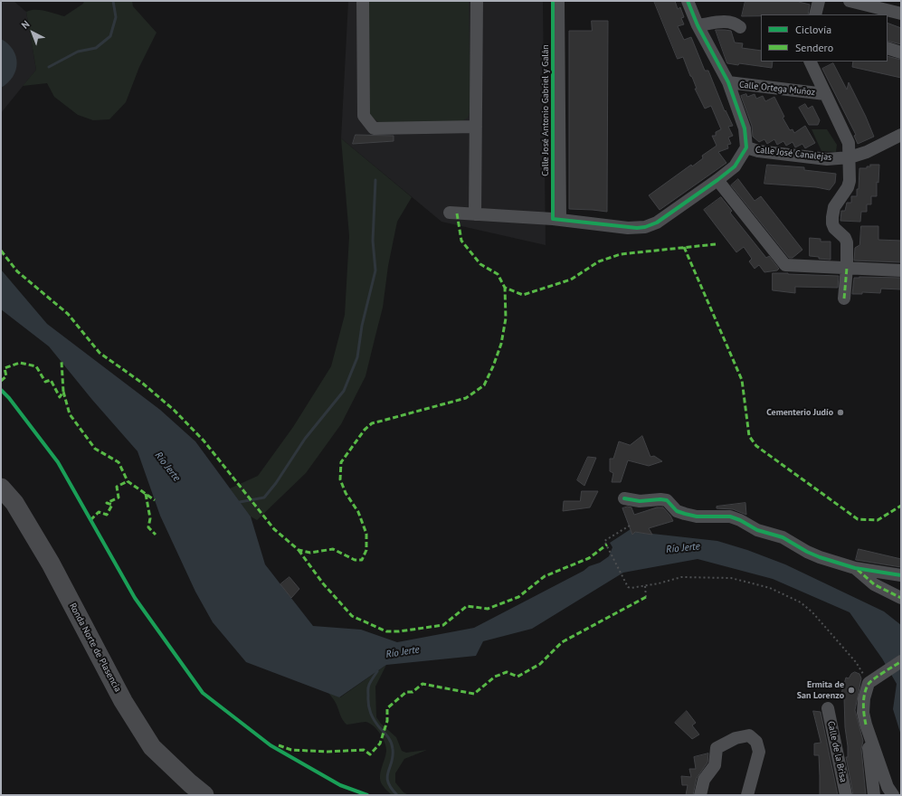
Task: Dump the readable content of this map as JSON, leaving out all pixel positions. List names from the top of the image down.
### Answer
{
  "streets": {
    "highway": ["Ronda Norte de Plasencia"],
    "street": [
      "Calle Ortega Muñoz",
      "Calle José Antonio Gabriel y Galán",
      "Calle José Canalejas",
      "Calle de la Brisa"
    ]
  },
  "water": ["Río Jerte"],
  "places": ["Cementerio Judío", "Ermita de San Lorenzo"],
  "legend": ["Ciclovía", "Sendero"],
  "north": "top left"
}
